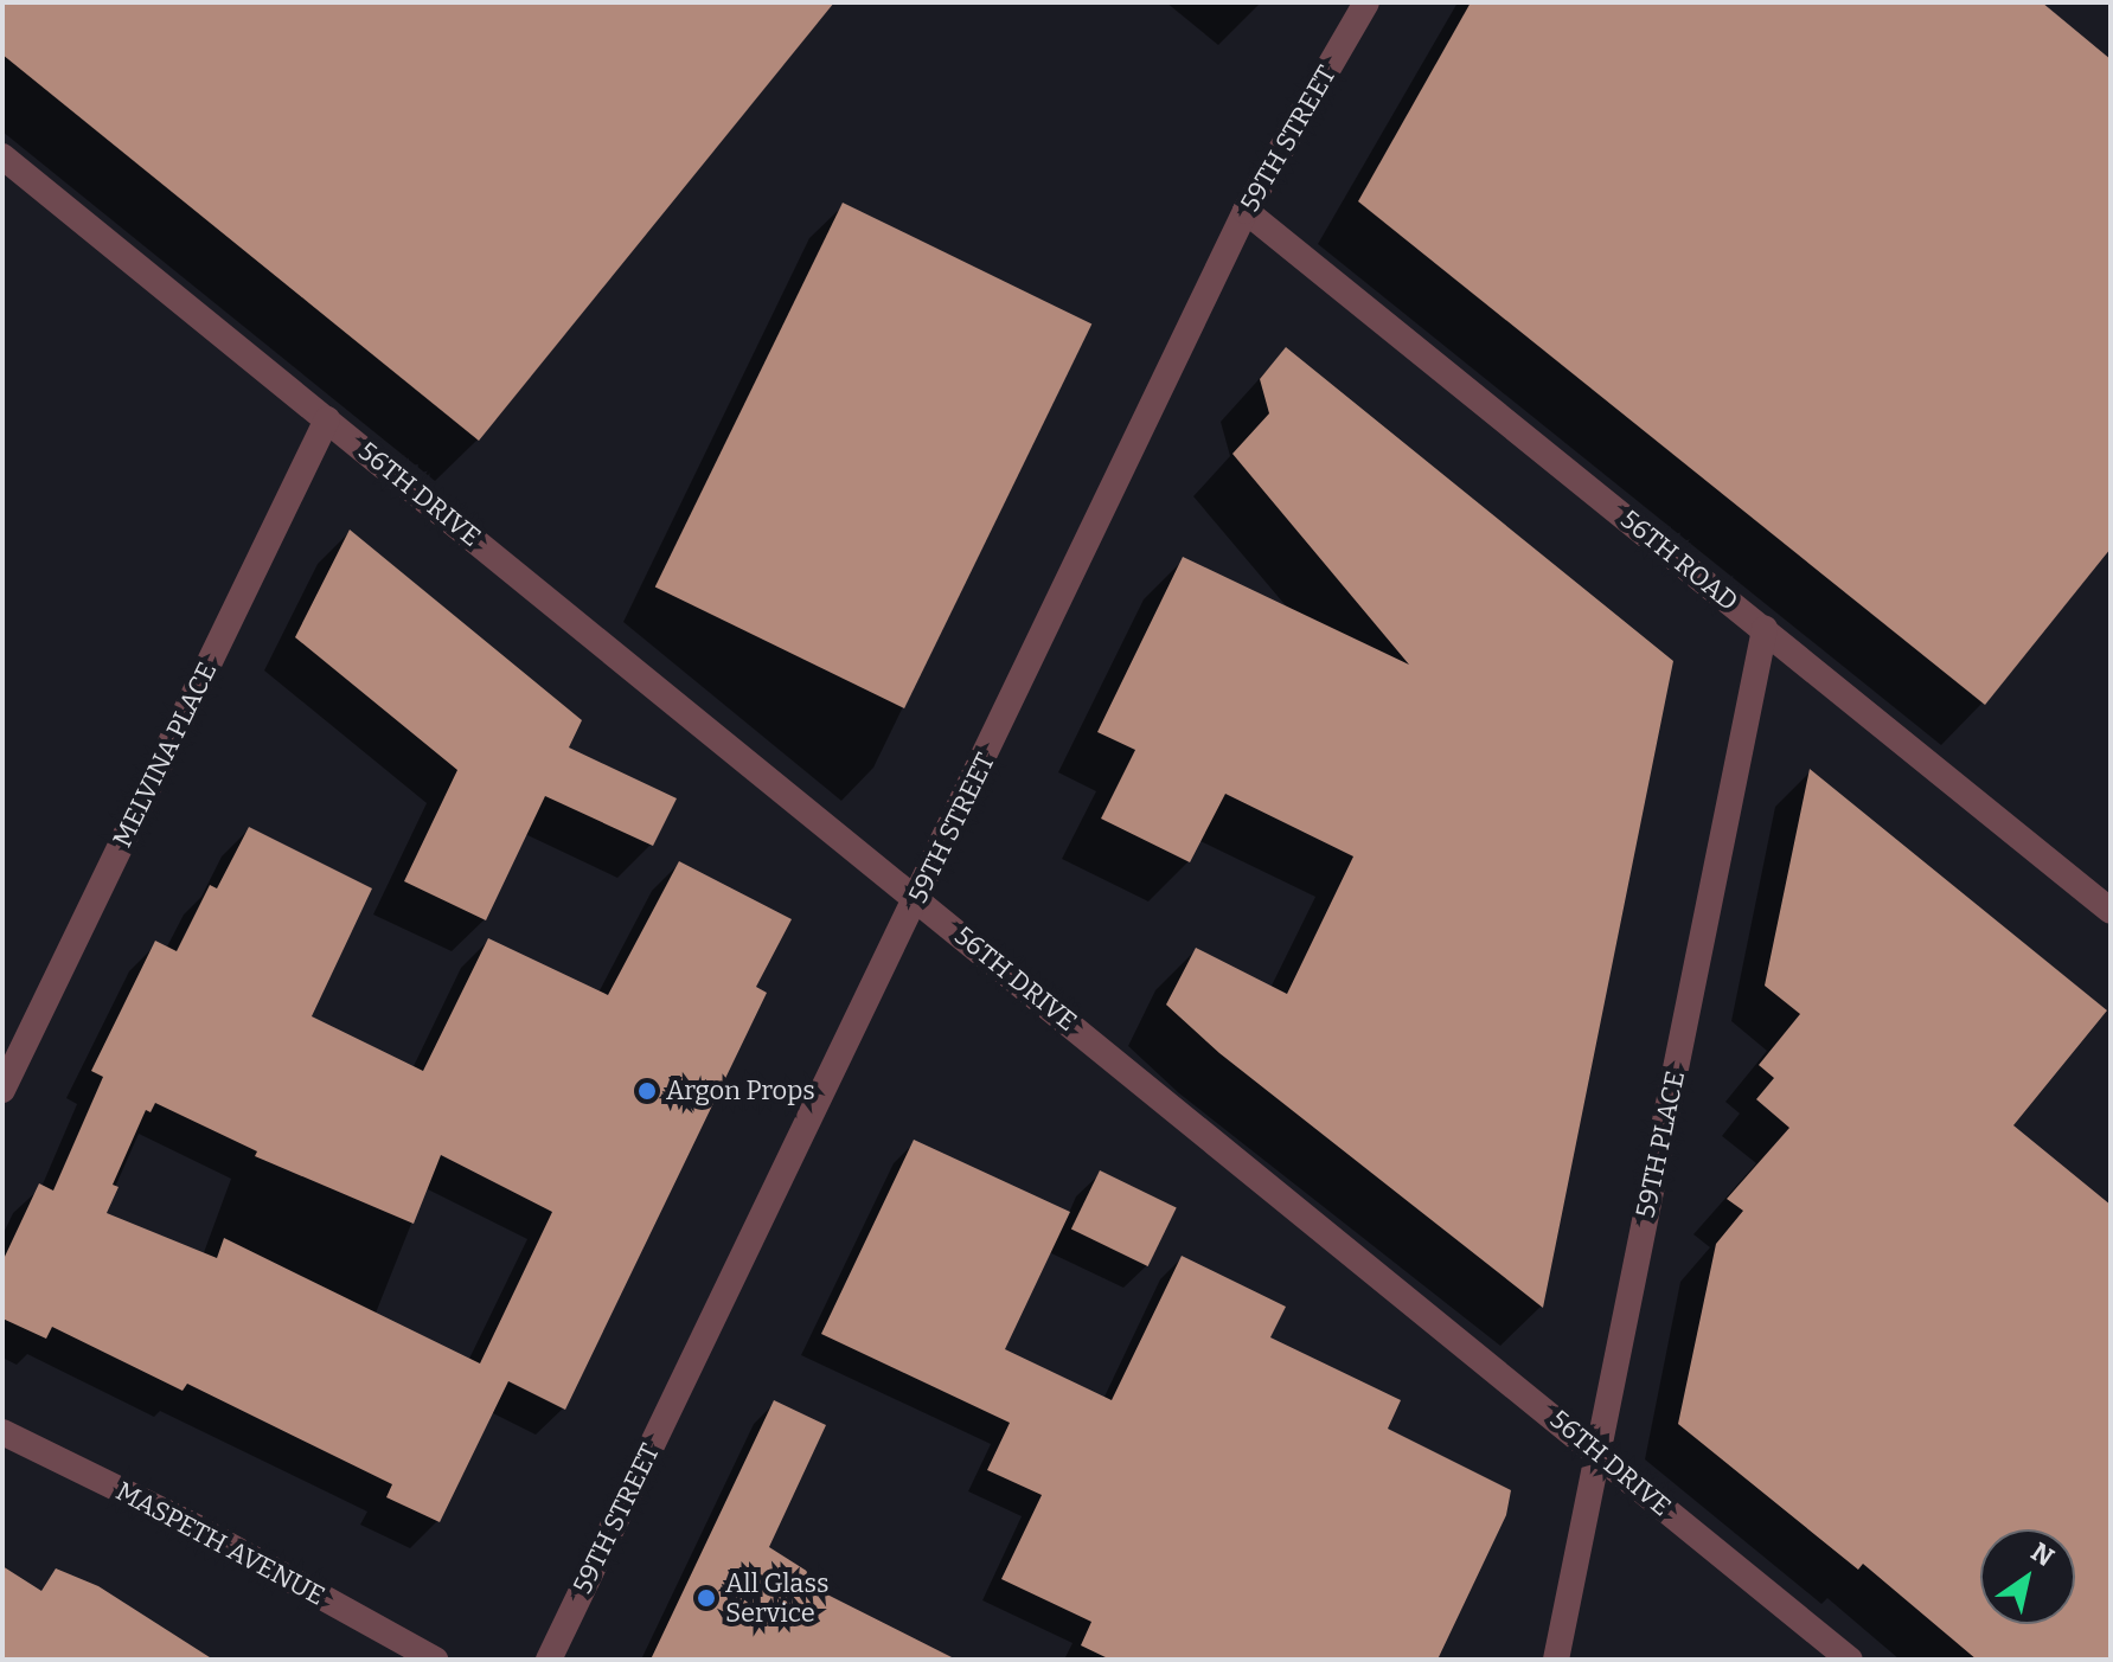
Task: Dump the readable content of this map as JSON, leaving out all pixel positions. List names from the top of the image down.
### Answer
{
  "streets": {
    "street": [
      "59TH STREET",
      "56TH DRIVE",
      "56TH ROAD",
      "MELVINA PLACE",
      "59TH PLACE",
      "MASPETH AVENUE"
    ]
  },
  "crossings": [
    ["59TH STREET", "56TH DRIVE"],
    ["59TH STREET", "56TH ROAD"],
    ["56TH DRIVE", "MELVINA PLACE"],
    ["56TH DRIVE", "59TH PLACE"],
    ["56TH ROAD", "59TH PLACE"]
  ],
  "places": ["Argon Props", "All Glass Service"],
  "north": "top right"
}
